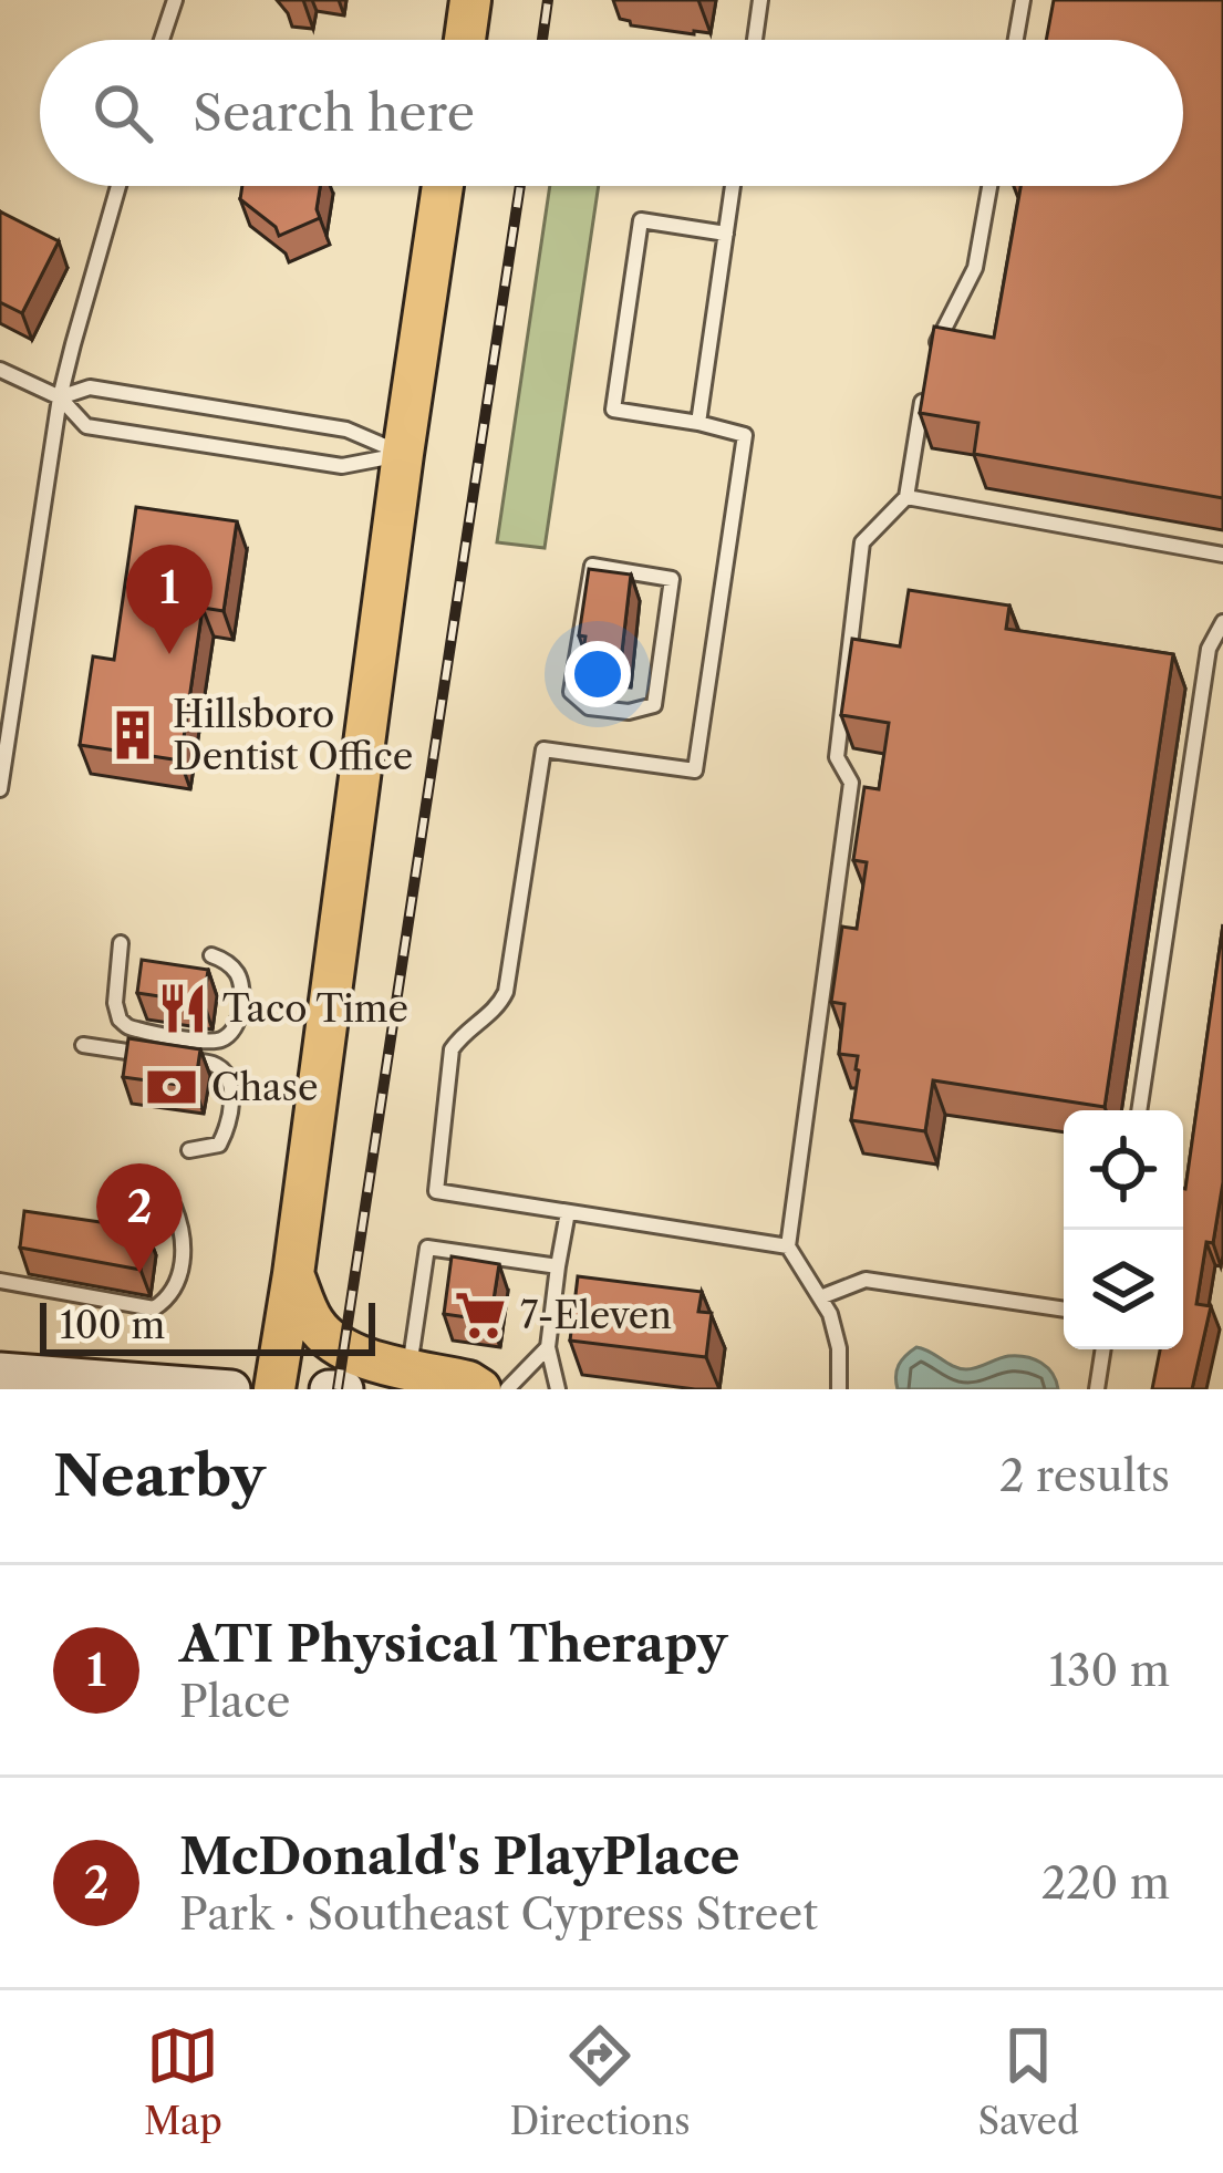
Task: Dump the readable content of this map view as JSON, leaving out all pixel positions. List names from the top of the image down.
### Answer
{
  "places": {
    "building": ["Hillsboro Dentist Office"],
    "restaurant": ["Taco Time"],
    "bank": ["Chase"],
    "supermarket": ["7-Eleven"]
  },
  "scale_bar": "100 m",
  "page": {
    "search": "Search here",
    "pins": ["1", "2"],
    "scale": "100 m",
    "heading": ["Nearby", "2 results"],
    "list": [
      {
        "mark": "1",
        "name": "ATI Physical Therapy",
        "note": "Place",
        "value": "130 m"
      },
      {
        "mark": "2",
        "name": "McDonald's PlayPlace",
        "note": "Park · Southeast Cypress Street",
        "value": "220 m"
      }
    ],
    "nav": ["Map", "Directions", "Saved"]
  }
}
